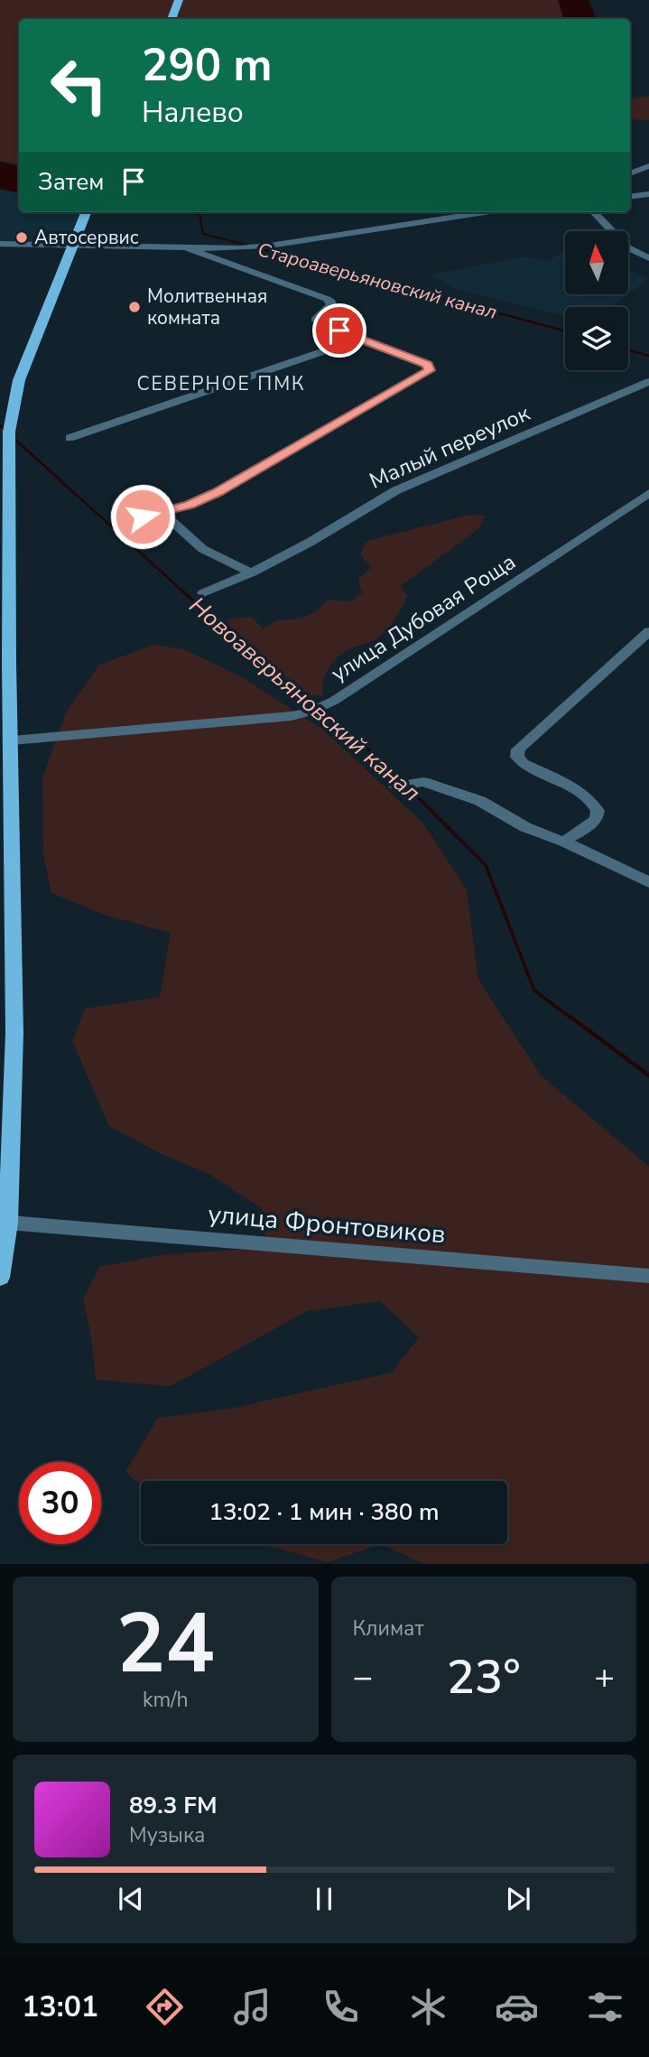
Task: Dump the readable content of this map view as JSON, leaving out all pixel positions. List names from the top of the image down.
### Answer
{
  "streets": {
    "street": ["Малый переулок", "улица Дубовая Роща", "улица Фронтовиков"]
  },
  "districts": ["СЕВЕРНОЕ ПМК"],
  "water": ["Староаверьяновский канал", "Новоаверьяновский канал"],
  "places": ["Автосервис", "Молитвенная комната"],
  "north": "top",
  "page": {
    "turn": ["290 m", "Налево"],
    "then": "Затем",
    "limit": "30",
    "trip": "13:02 · 1 мин · 380 m",
    "tile": [
      ["24", "km/h"],
      "Климат"
    ],
    "heat": ["−", "23°", "+"],
    "song": ["89.3 FM", "Музыка"],
    "tabs": "13:01"
  }
}
